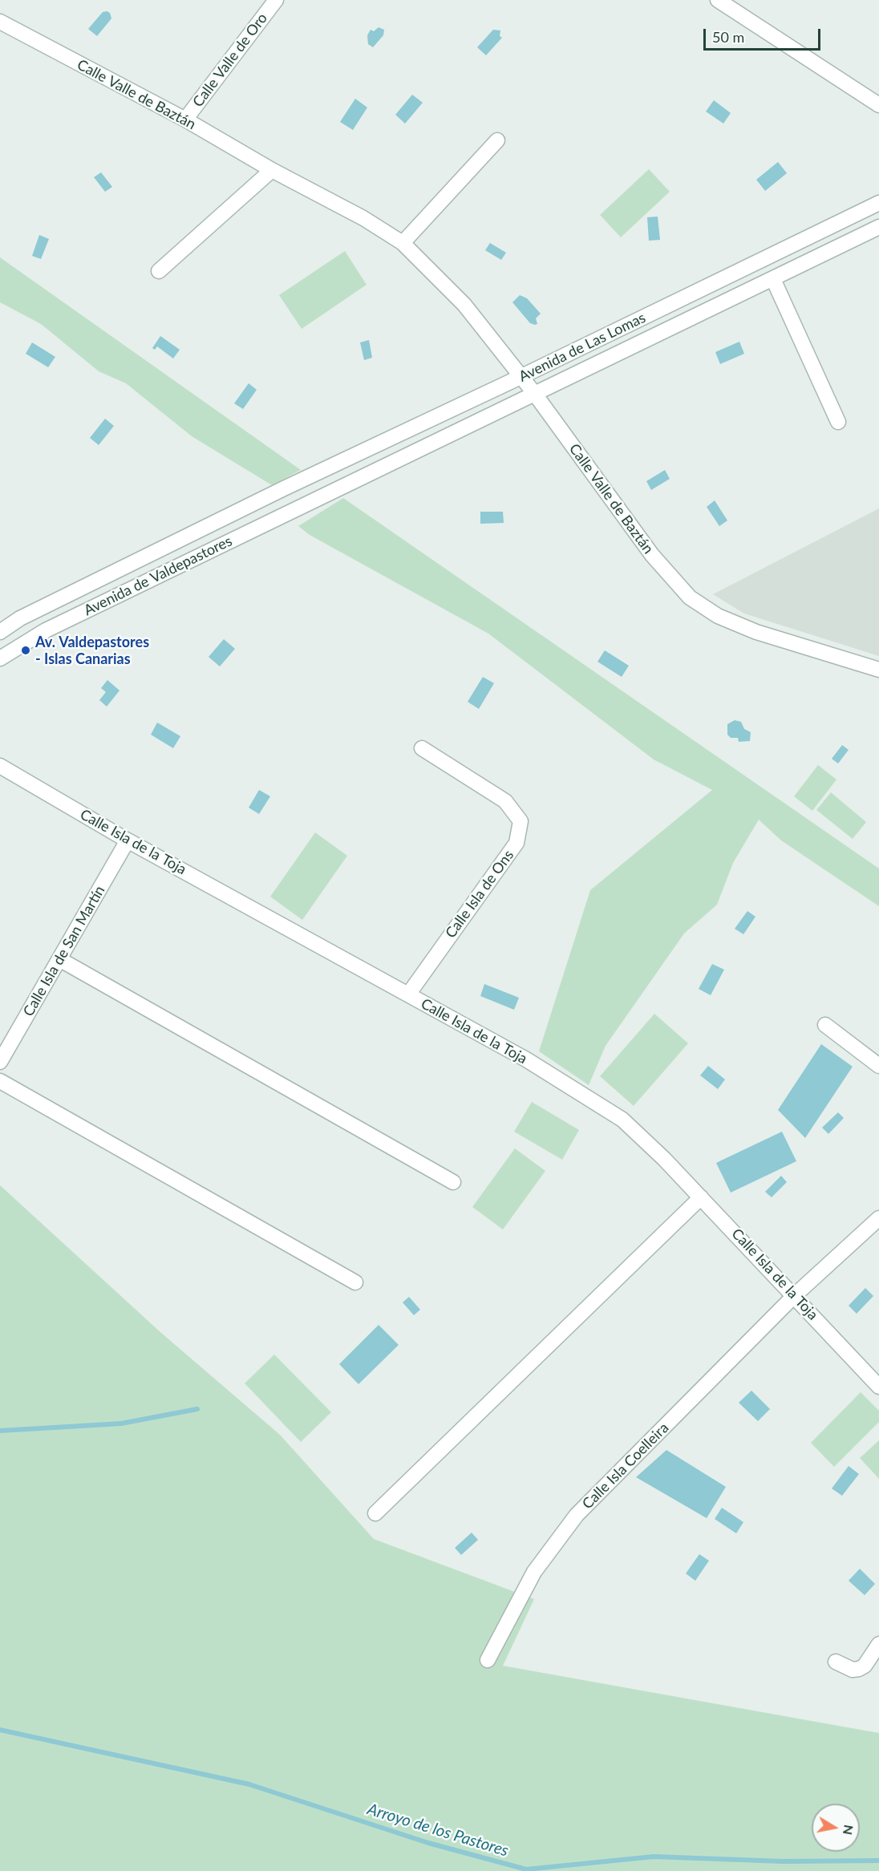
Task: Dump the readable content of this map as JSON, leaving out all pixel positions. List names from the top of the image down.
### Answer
{
  "streets": {
    "street": [
      "Calle Valle de Oro",
      "Calle Valle de Baztán",
      "Avenida de Las Lomas",
      "Avenida de Valdepastores",
      "Calle Isla de la Toja",
      "Calle Isla de Ons",
      "Calle Isla de San Martín",
      "Calle Isla Coelleira"
    ]
  },
  "crossings": [
    ["Calle Valle de Oro", "Calle Valle de Baztán"],
    ["Calle Valle de Baztán", "Avenida de Las Lomas"],
    ["Avenida de Las Lomas", "Avenida de Valdepastores"],
    ["Calle Isla de la Toja", "Calle Isla de Ons"],
    ["Calle Isla de la Toja", "Calle Isla de San Martín"],
    ["Calle Isla de la Toja", "Calle Isla Coelleira"]
  ],
  "water": ["Arroyo de los Pastores"],
  "places": ["Av. Valdepastores - Islas Canarias"],
  "scale_bar": "50 m",
  "north": "right"
}
